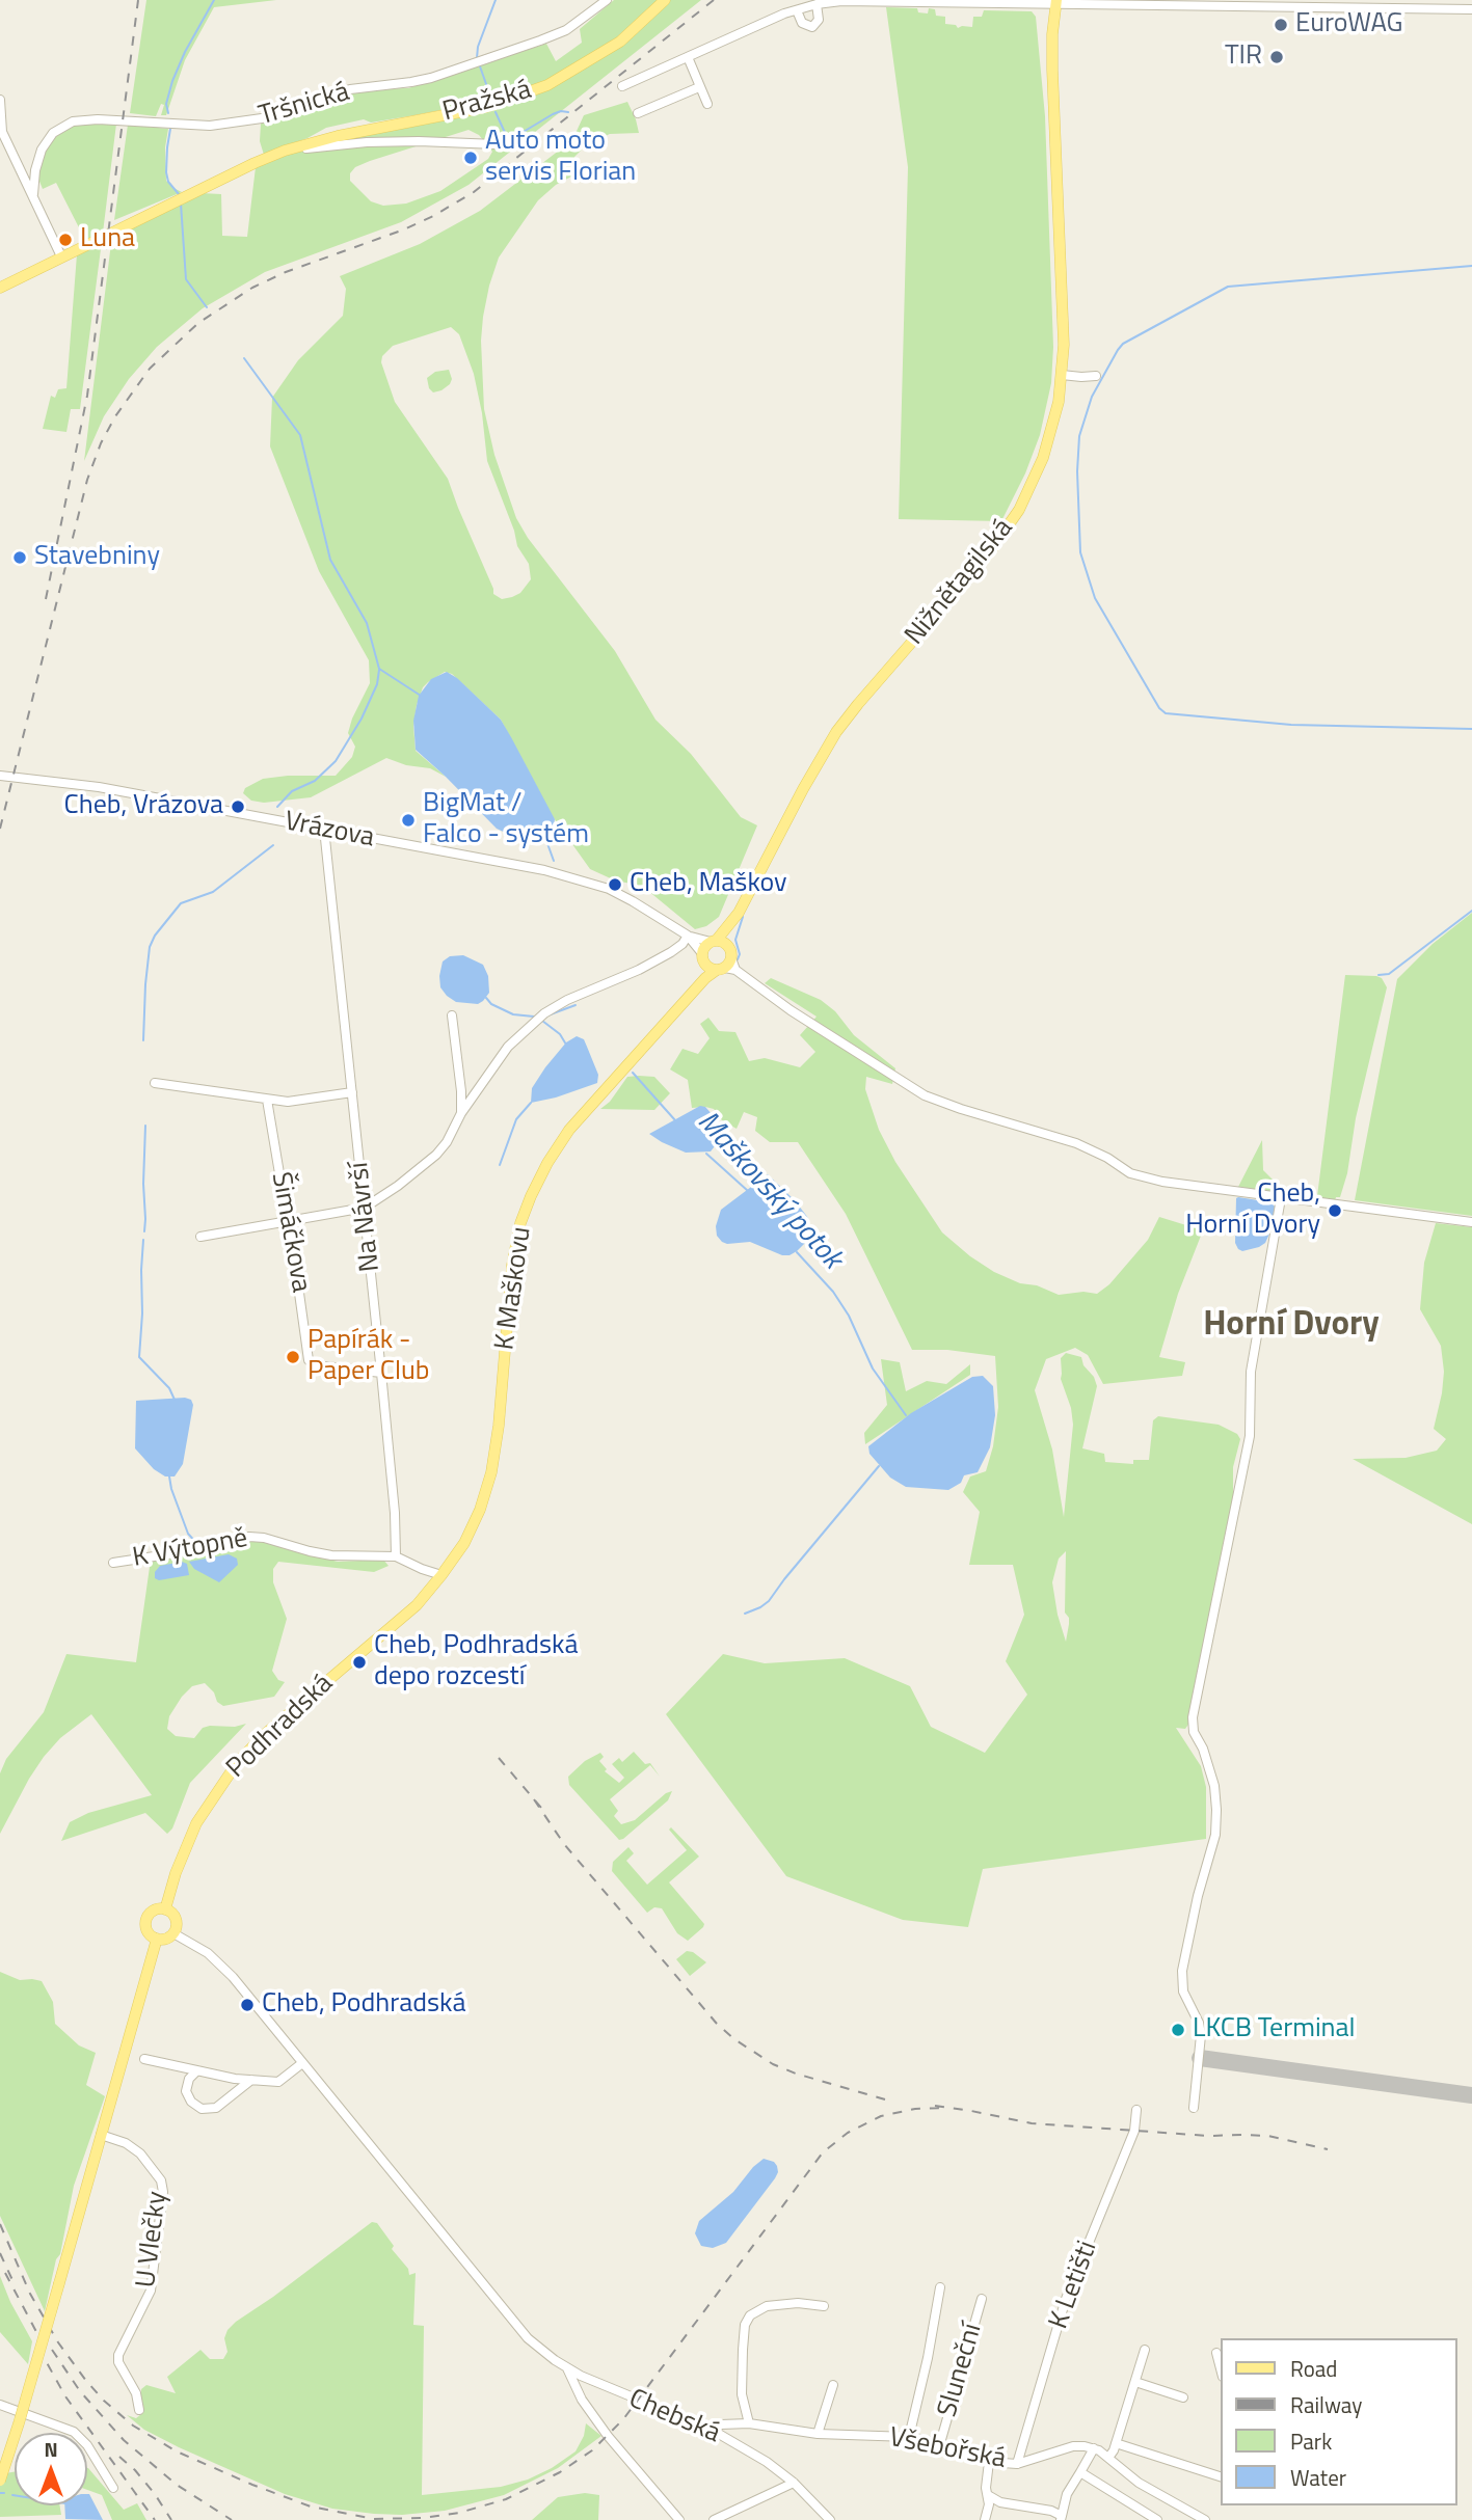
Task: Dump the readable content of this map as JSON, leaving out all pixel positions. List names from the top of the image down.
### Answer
{
  "streets": {
    "main road": [
      "Pražská",
      "Nižnětagilská",
      "K Maškovu",
      "Podhradská"
    ],
    "street": [
      "Tršnická",
      "Vrázova",
      "Na Návrší",
      "Šimáčkova",
      "K Výtopně",
      "U Vlečky",
      "K Letišti",
      "Sluneční",
      "Chebská",
      "Všebořská"
    ]
  },
  "crossings": [
    ["Nižnětagilská", "Vrázova"],
    ["Nižnětagilská", "K Maškovu"],
    ["Vrázova", "Na Návrší"],
    ["Na Návrší", "Šimáčkova"],
    ["Na Návrší", "K Výtopně"],
    ["K Maškovu", "Podhradská"],
    ["K Letišti", "Všebořská"],
    ["Sluneční", "Všebořská"],
    ["Chebská", "Všebořská"]
  ],
  "districts": ["Horní Dvory"],
  "water": ["Maškovský potok"],
  "places": [
    "EuroWAG",
    "TIR",
    "Auto moto servis Florian",
    "Luna",
    "Stavebniny",
    "Cheb, Vrázova",
    "BigMat / Falco - systém",
    "Cheb, Maškov",
    "Cheb, Horní Dvory",
    "Papírák - Paper Club",
    "Cheb, Podhradská depo rozcestí",
    "Cheb, Podhradská",
    "LKCB Terminal"
  ],
  "legend": [
    "Road",
    "Railway",
    "Park",
    "Water"
  ],
  "north": "top"
}
